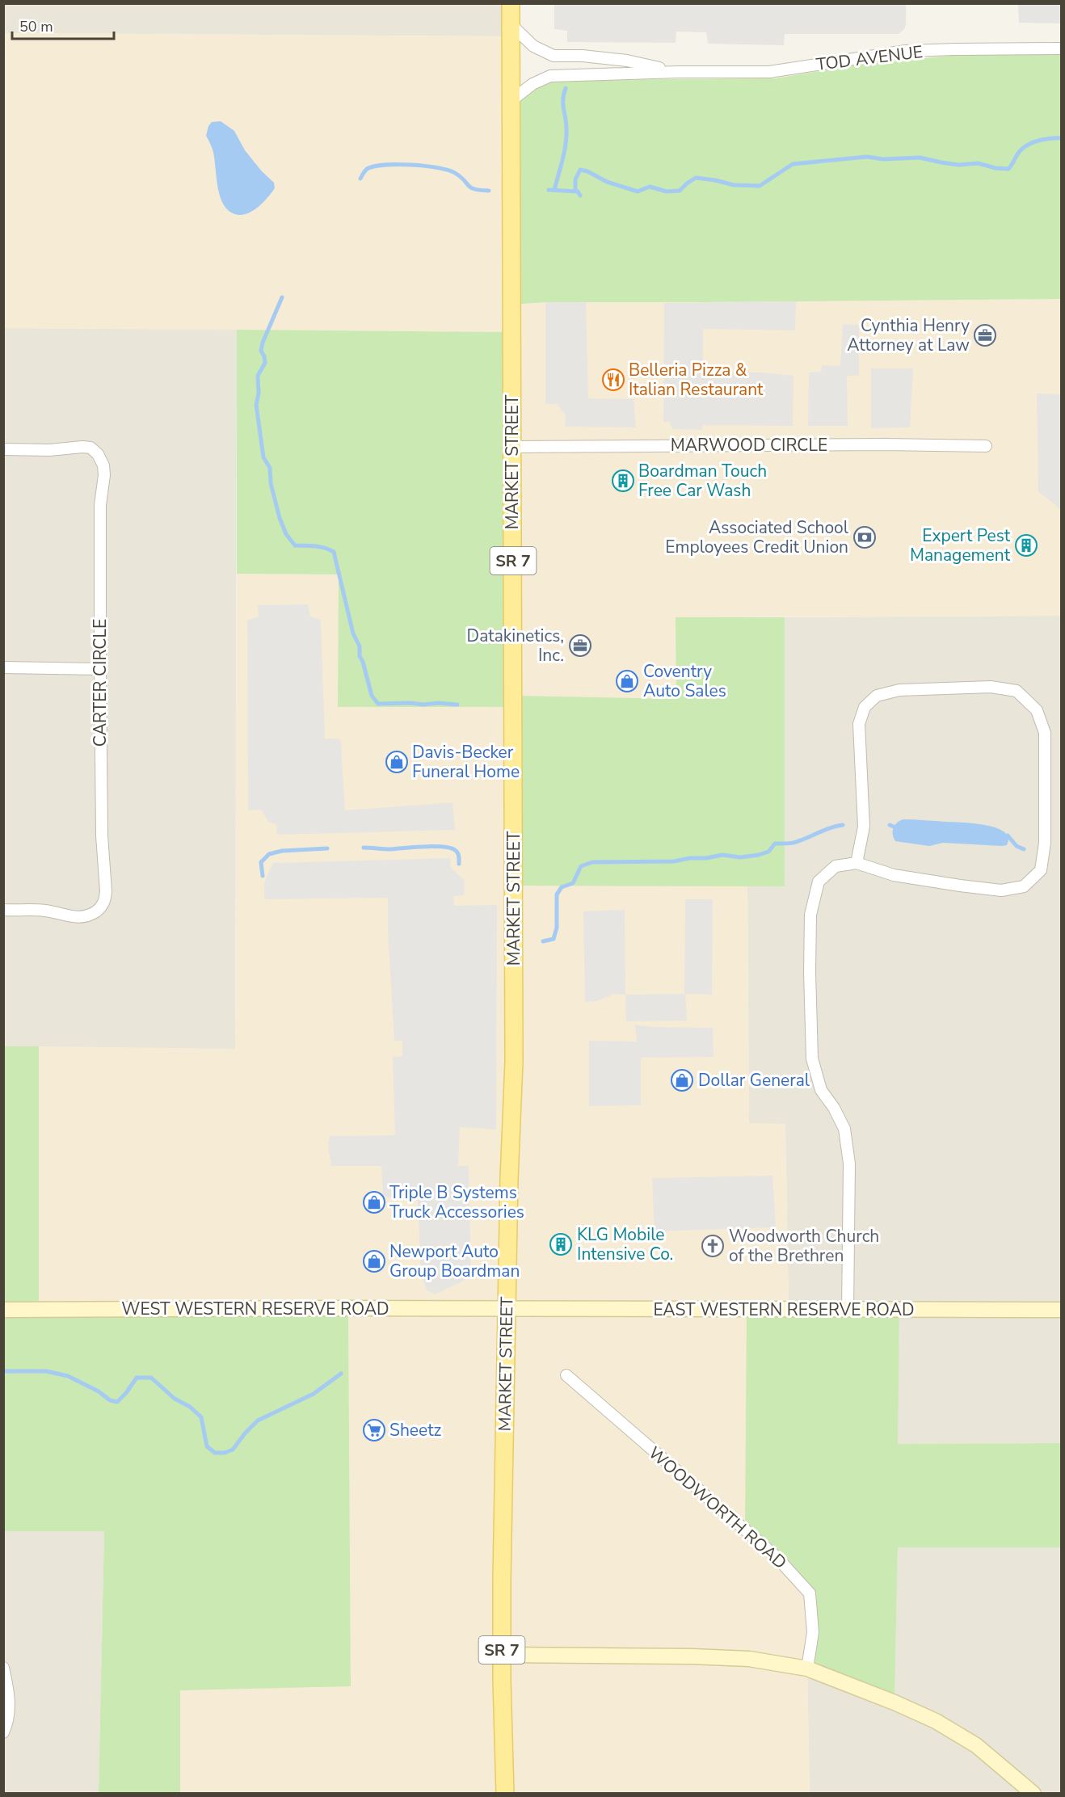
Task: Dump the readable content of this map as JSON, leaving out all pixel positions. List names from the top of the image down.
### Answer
{
  "streets": {
    "main road": [
      "MARKET STREET",
      "SR 7",
      "WEST WESTERN RESERVE ROAD",
      "EAST WESTERN RESERVE ROAD"
    ],
    "street": [
      "TOD AVENUE",
      "MARWOOD CIRCLE",
      "CARTER CIRCLE",
      "WOODWORTH ROAD"
    ]
  },
  "crossings": [
    ["TOD AVENUE", "MARKET STREET"],
    ["MARWOOD CIRCLE", "MARKET STREET"],
    ["MARKET STREET", "WEST WESTERN RESERVE ROAD"],
    ["MARKET STREET", "EAST WESTERN RESERVE ROAD"],
    ["WEST WESTERN RESERVE ROAD", "EAST WESTERN RESERVE ROAD"]
  ],
  "places": {
    "office": ["Cynthia Henry Attorney at Law", "Datakinetics, Inc."],
    "restaurant": ["Belleria Pizza & Italian Restaurant"],
    "building": ["Boardman Touch Free Car Wash", "Expert Pest Management", "KLG Mobile Intensive Co."],
    "bank": ["Associated School Employees Credit Union"],
    "shop": [
      "Coventry Auto Sales",
      "Davis-Becker Funeral Home",
      "Dollar General",
      "Triple B Systems Truck Accessories",
      "Newport Auto Group Boardman"
    ],
    "church": ["Woodworth Church of the Brethren"],
    "supermarket": ["Sheetz"]
  },
  "scale_bar": "50 m"
}
